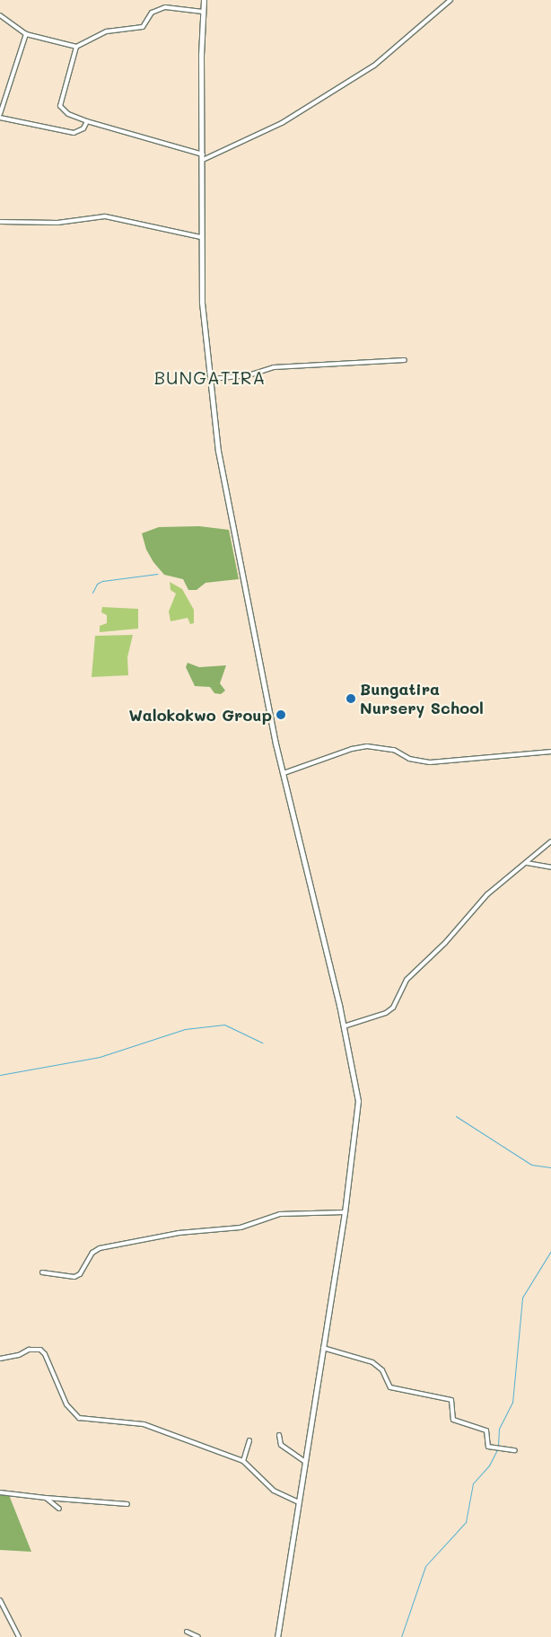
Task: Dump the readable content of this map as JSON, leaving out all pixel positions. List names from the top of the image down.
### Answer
{
  "districts": ["BUNGATIRA"],
  "places": ["Bungatira Nursery School", "Walokokwo Group"]
}
